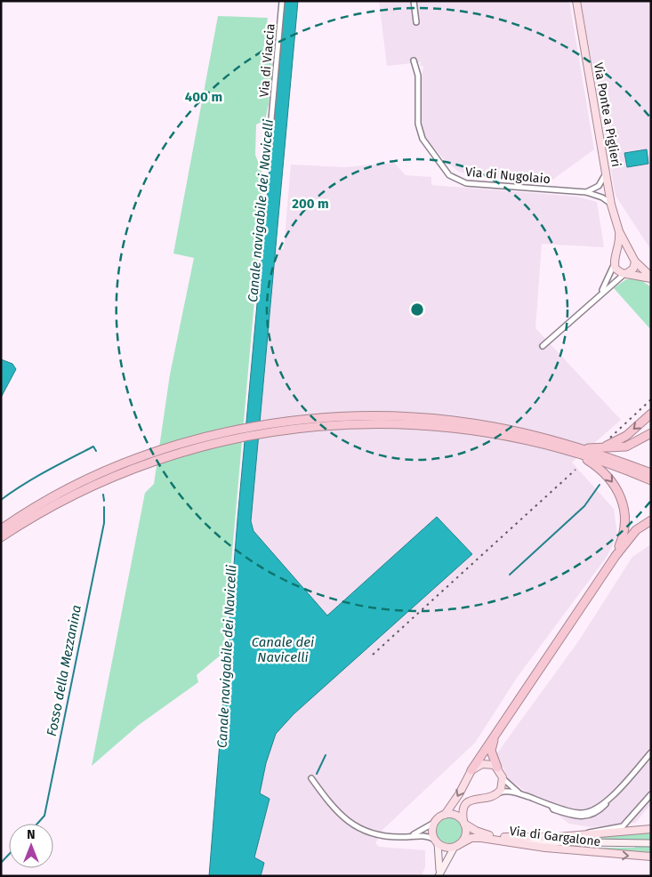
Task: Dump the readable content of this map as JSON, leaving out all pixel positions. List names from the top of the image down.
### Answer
{
  "streets": {
    "main road": ["Via Ponte a Piglieri", "Via di Gargalone"],
    "street": ["Via di Viaccia", "Via di Nugolaio"]
  },
  "crossings": [
    ["Via Ponte a Piglieri", "Via di Nugolaio"]
  ],
  "water": ["Canale navigabile dei Navicelli", "Canale dei Navicelli", "Fosso della Mezzanina"],
  "north": "top",
  "rings": ["400 m", "200 m"]
}
